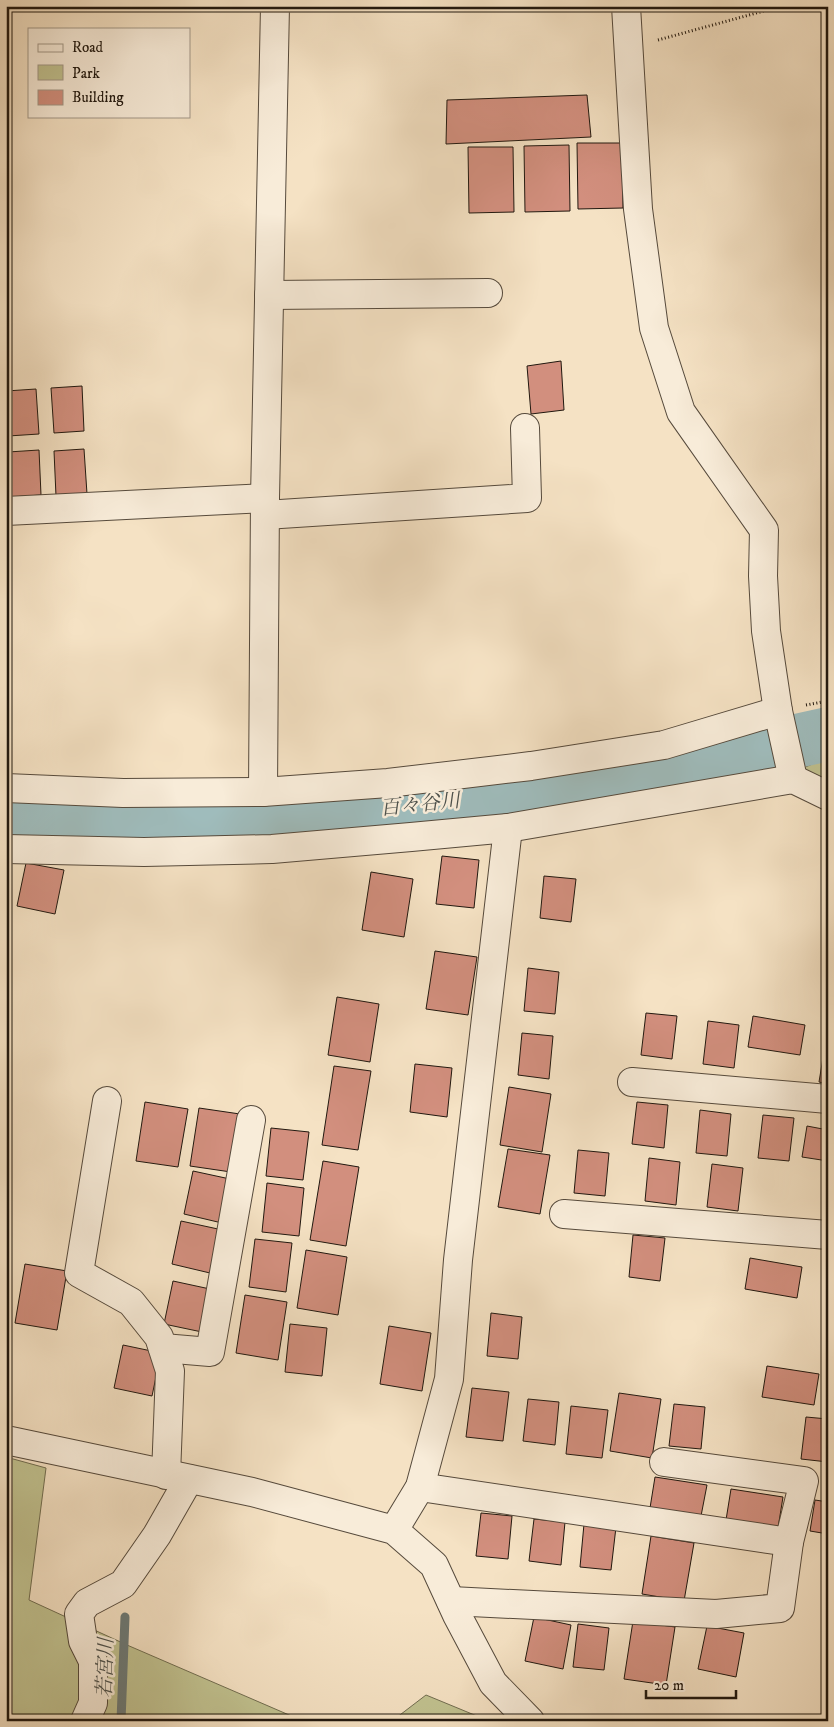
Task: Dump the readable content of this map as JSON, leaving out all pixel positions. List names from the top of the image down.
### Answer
{
  "water": ["百々谷川", "若宮川"],
  "legend": ["Road", "Park", "Building"],
  "scale_bar": "20 m"
}
